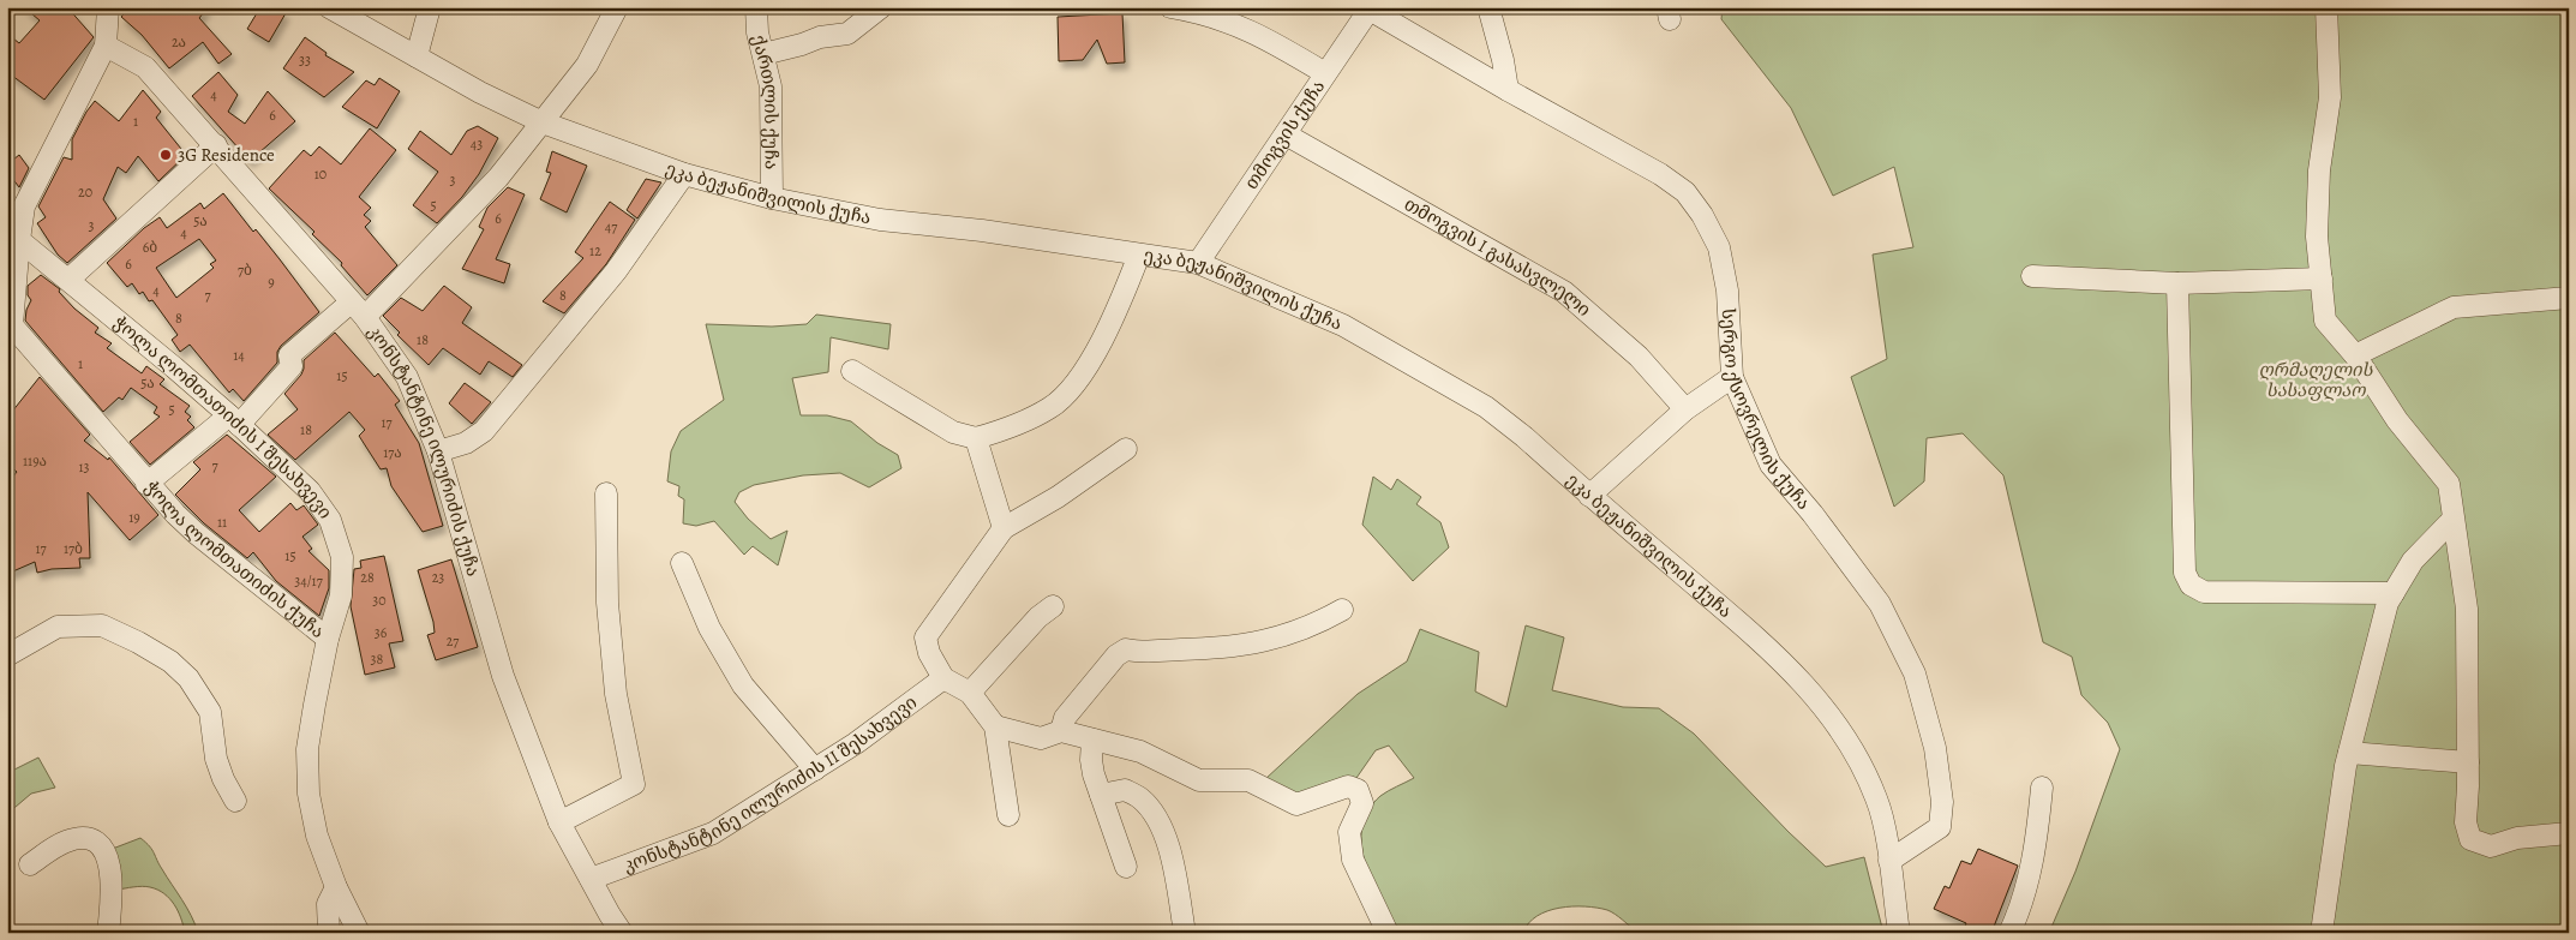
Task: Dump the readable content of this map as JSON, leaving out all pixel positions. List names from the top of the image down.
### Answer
{
  "streets": {
    "street": [
      "ქართლის ქუჩა",
      "თმოგვის ქუჩა",
      "ეკა ბეჟანიშვილის ქუჩა",
      "თმოგვის I გასასვლელი",
      "სერგო ქსოვრელის ქუჩა",
      "ჭოლა ლომთათიძის I შესახვევი",
      "კონსტანტინე ილურიძის ქუჩა",
      "ჭოლა ლომთათიძის ქუჩა",
      "კონსტანტინე ილურიძის II შესახვევი"
    ]
  },
  "crossings": [
    ["ქართლის ქუჩა", "ეკა ბეჟანიშვილის ქუჩა"],
    ["თმოგვის ქუჩა", "ეკა ბეჟანიშვილის ქუჩა"],
    ["თმოგვის ქუჩა", "თმოგვის I გასასვლელი"],
    ["თმოგვის ქუჩა", "სერგო ქსოვრელის ქუჩა"],
    ["ეკა ბეჟანიშვილის ქუჩა", "სერგო ქსოვრელის ქუჩა"],
    ["ჭოლა ლომთათიძის I შესახვევი", "ჭოლა ლომთათიძის ქუჩა"],
    ["კონსტანტინე ილურიძის ქუჩა", "კონსტანტინე ილურიძის II შესახვევი"]
  ],
  "parks": ["ღრმაღელის სასაფლაო"],
  "places": ["3G Residence"],
  "house_numbers": [
    "2ა",
    "33",
    "4",
    "6",
    "1",
    "43",
    "10",
    "3",
    "20",
    "5",
    "6",
    "5ა",
    "3",
    "47",
    "4",
    "6ბ",
    "12",
    "6",
    "7ბ",
    "9",
    "4",
    "7",
    "8",
    "8",
    "18",
    "14",
    "1",
    "15",
    "5ა",
    "5",
    "17",
    "18",
    "17ა",
    "119ა",
    "7",
    "13",
    "19",
    "11",
    "17",
    "17ბ",
    "15",
    "28",
    "23",
    "34/17",
    "30",
    "36",
    "27",
    "38"
  ]
}
